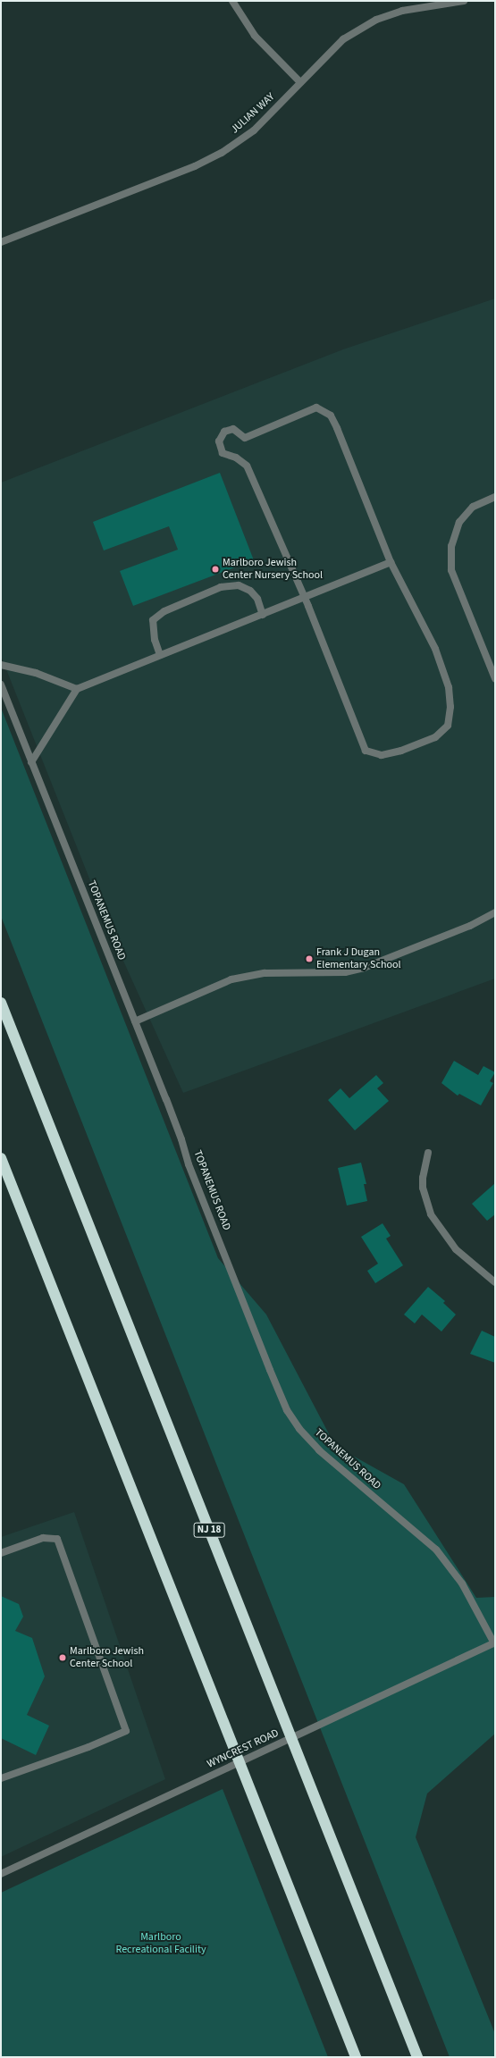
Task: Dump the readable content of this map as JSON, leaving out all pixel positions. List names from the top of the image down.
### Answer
{
  "streets": {
    "highway": ["NJ 18"],
    "street": ["JULIAN WAY", "TOPANEMUS ROAD", "WYNCREST ROAD"]
  },
  "crossings": [
    ["TOPANEMUS ROAD", "WYNCREST ROAD"]
  ],
  "parks": ["Marlboro Recreational Facility"],
  "places": ["Marlboro Jewish Center Nursery School", "Frank J Dugan Elementary School", "Marlboro Jewish Center School"]
}
